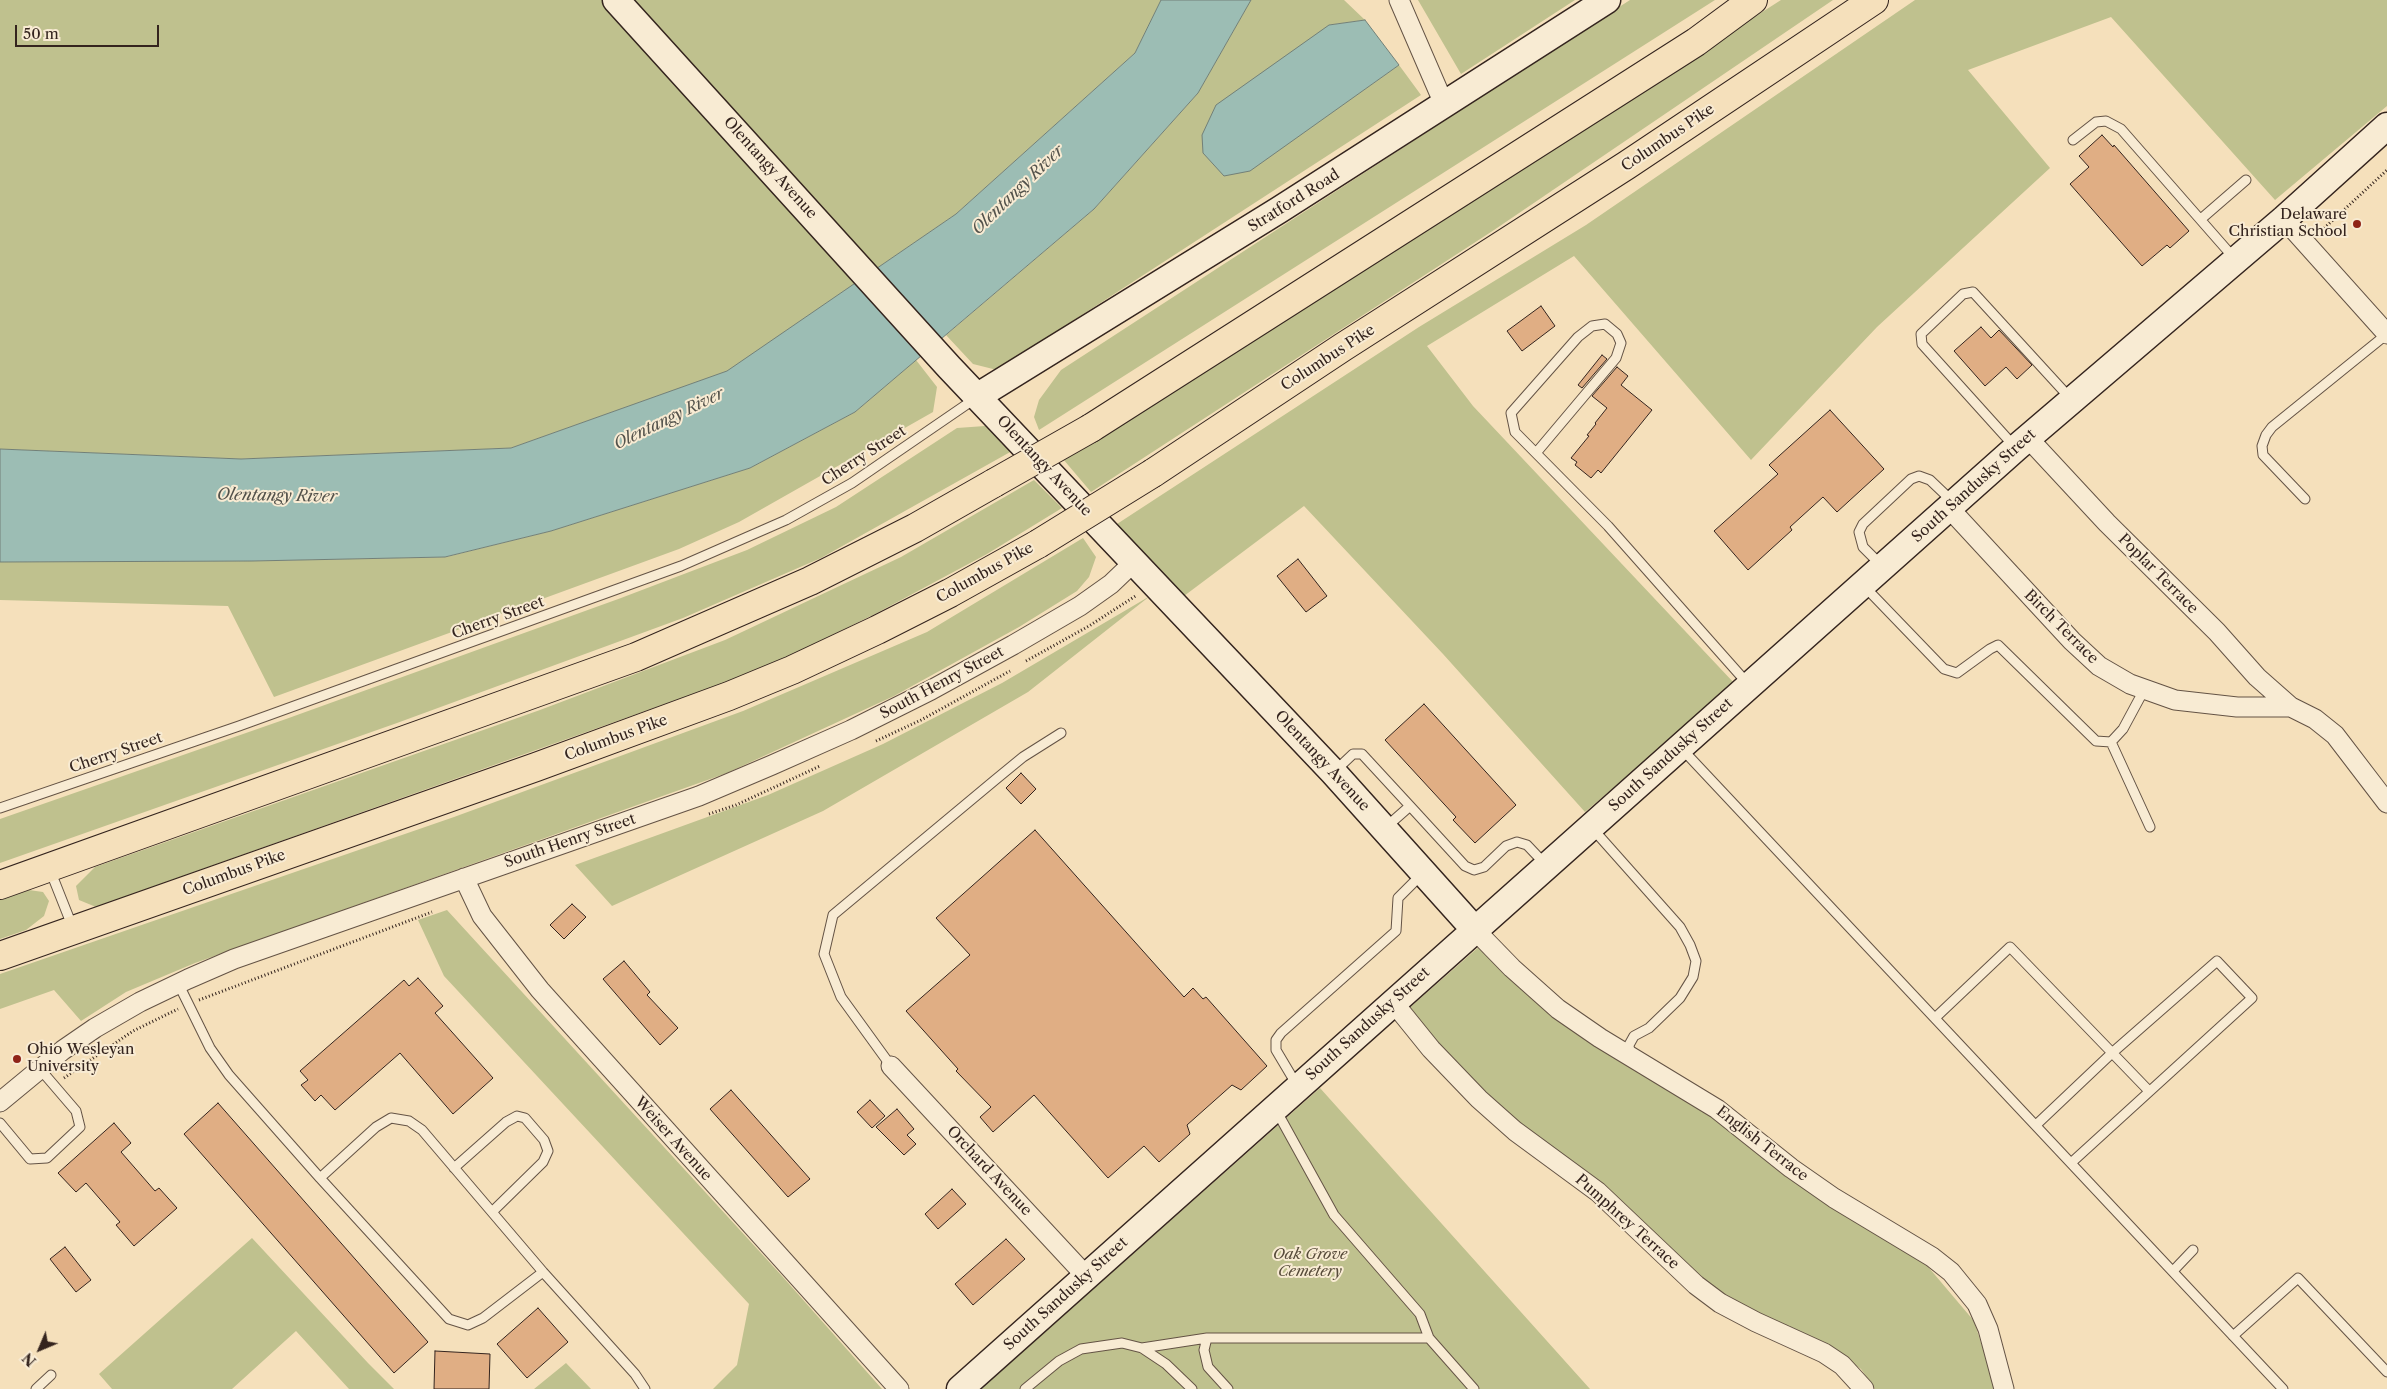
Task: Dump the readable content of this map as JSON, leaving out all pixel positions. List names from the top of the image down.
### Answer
{
  "streets": {
    "highway": ["Columbus Pike"],
    "street": [
      "Olentangy Avenue",
      "Stratford Road",
      "South Sandusky Street",
      "Poplar Terrace",
      "Birch Terrace",
      "South Henry Street",
      "Weiser Avenue",
      "English Terrace",
      "Orchard Avenue",
      "Pumphrey Terrace"
    ],
    "lane": ["Cherry Street"]
  },
  "crossings": [
    ["Olentangy Avenue", "Stratford Road"],
    ["Olentangy Avenue", "Cherry Street"],
    ["Olentangy Avenue", "South Sandusky Street"],
    ["Olentangy Avenue", "South Henry Street"],
    ["Olentangy Avenue", "English Terrace"],
    ["Stratford Road", "Cherry Street"],
    ["South Sandusky Street", "Poplar Terrace"],
    ["South Sandusky Street", "Birch Terrace"],
    ["South Sandusky Street", "English Terrace"],
    ["South Sandusky Street", "Orchard Avenue"],
    ["South Sandusky Street", "Pumphrey Terrace"],
    ["Poplar Terrace", "Birch Terrace"],
    ["South Henry Street", "Weiser Avenue"]
  ],
  "water": ["Olentangy River"],
  "parks": ["Oak Grove Cemetery"],
  "places": ["Delaware Christian School", "Ohio Wesleyan University"],
  "scale_bar": "50 m",
  "north": "bottom left"
}
